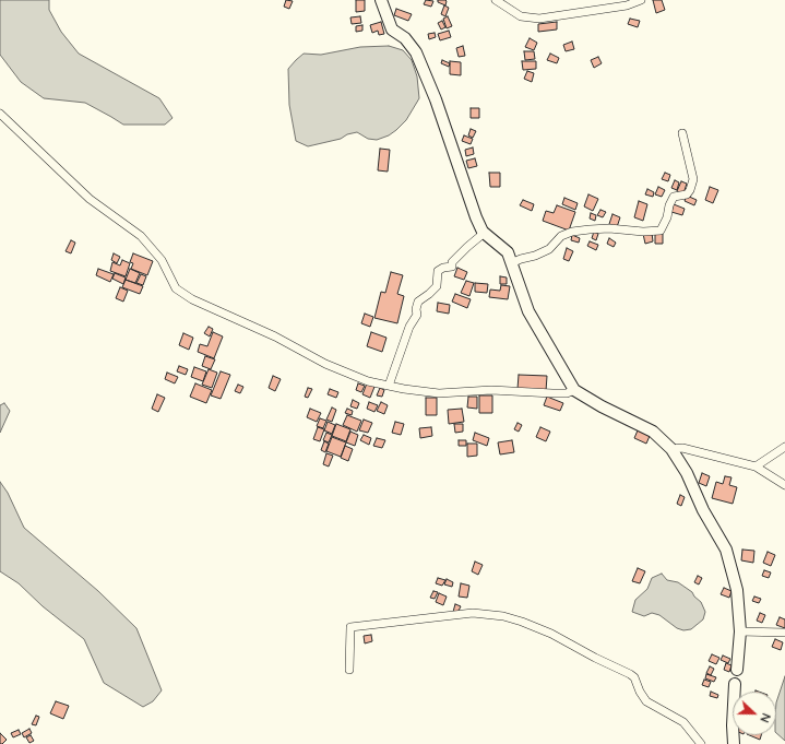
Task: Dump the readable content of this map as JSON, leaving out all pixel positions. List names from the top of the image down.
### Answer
{
  "north": "right"
}
